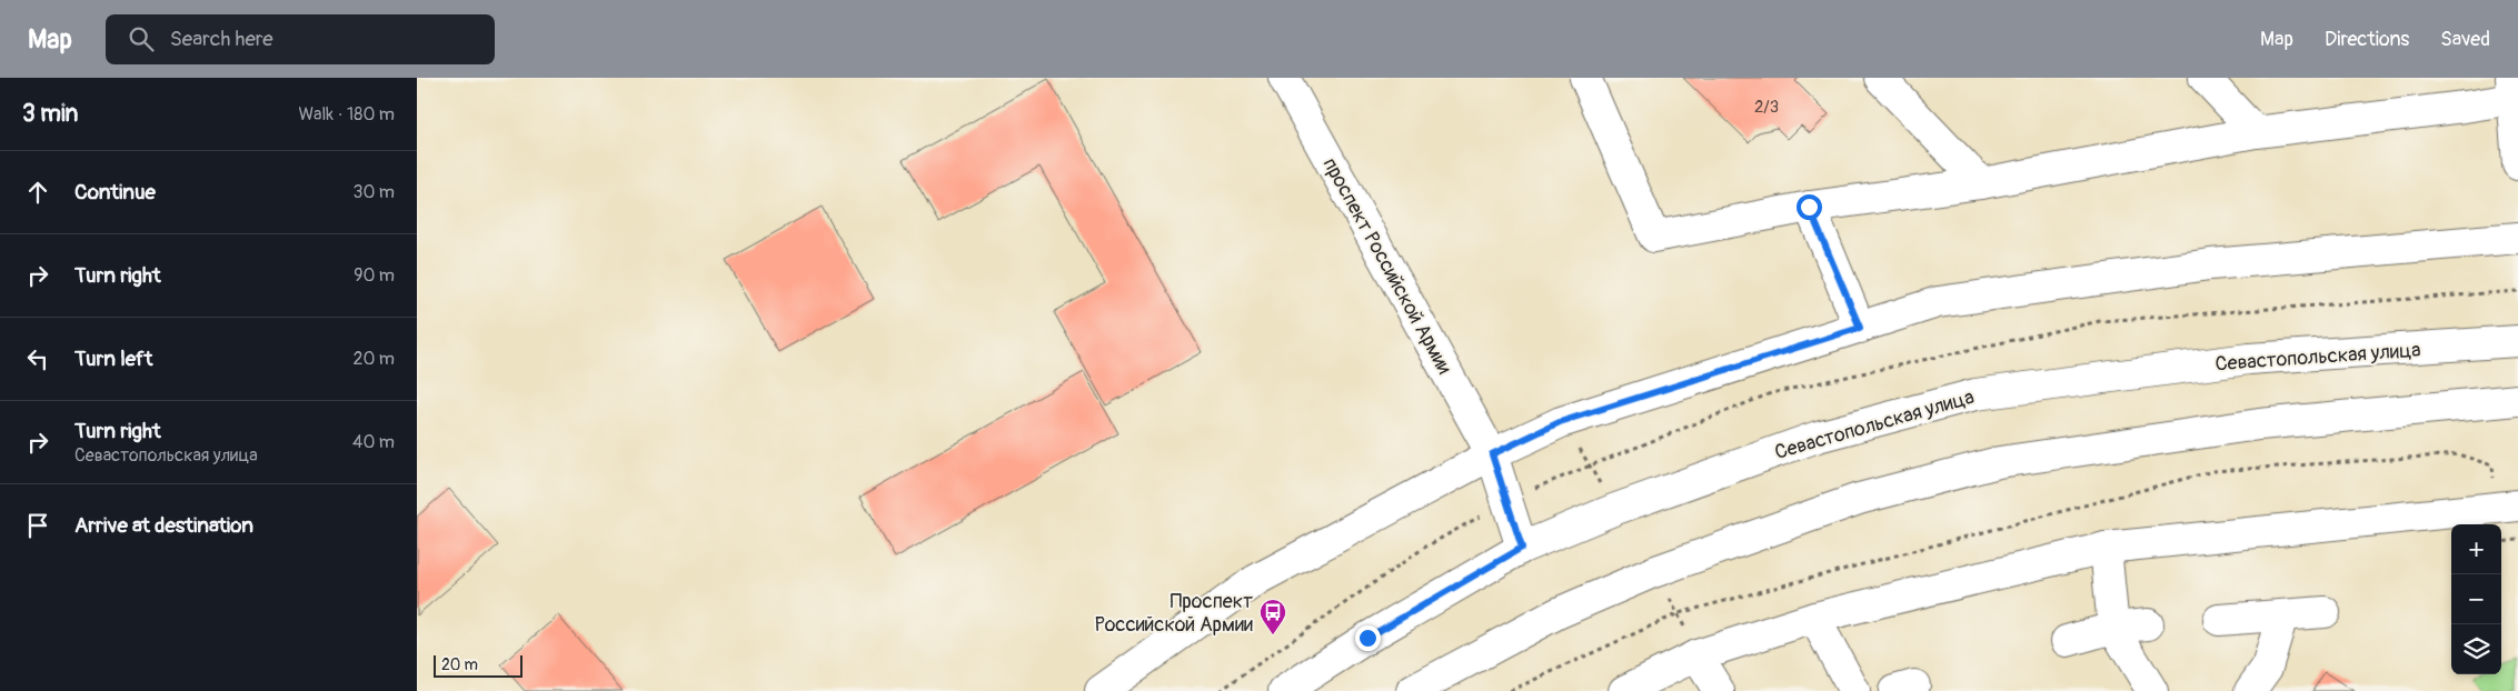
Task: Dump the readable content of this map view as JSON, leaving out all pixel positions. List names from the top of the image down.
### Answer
{
  "streets": {
    "main road": ["проспект Российской Армии", "Севастопольская улица"]
  },
  "crossings": [
    ["проспект Российской Армии", "Севастопольская улица"]
  ],
  "places": {
    "bus stop": ["Проспект Российской Армии"]
  },
  "house_numbers": ["2/3"],
  "scale_bar": "20 m",
  "page": {
    "header": "Map",
    "search": "Search here",
    "nav": ["Map", "Directions", "Saved"],
    "heading": ["3 min", "Walk · 180 m"],
    "list": [
      ["Continue", "30 m"],
      ["Turn right", "90 m"],
      ["Turn left", "20 m"],
      ["Turn right", "Севастопольская улица", "40 m"],
      "Arrive at destination"
    ],
    "map_buttons": ["+", "−"],
    "scale": "20 m"
  }
}
